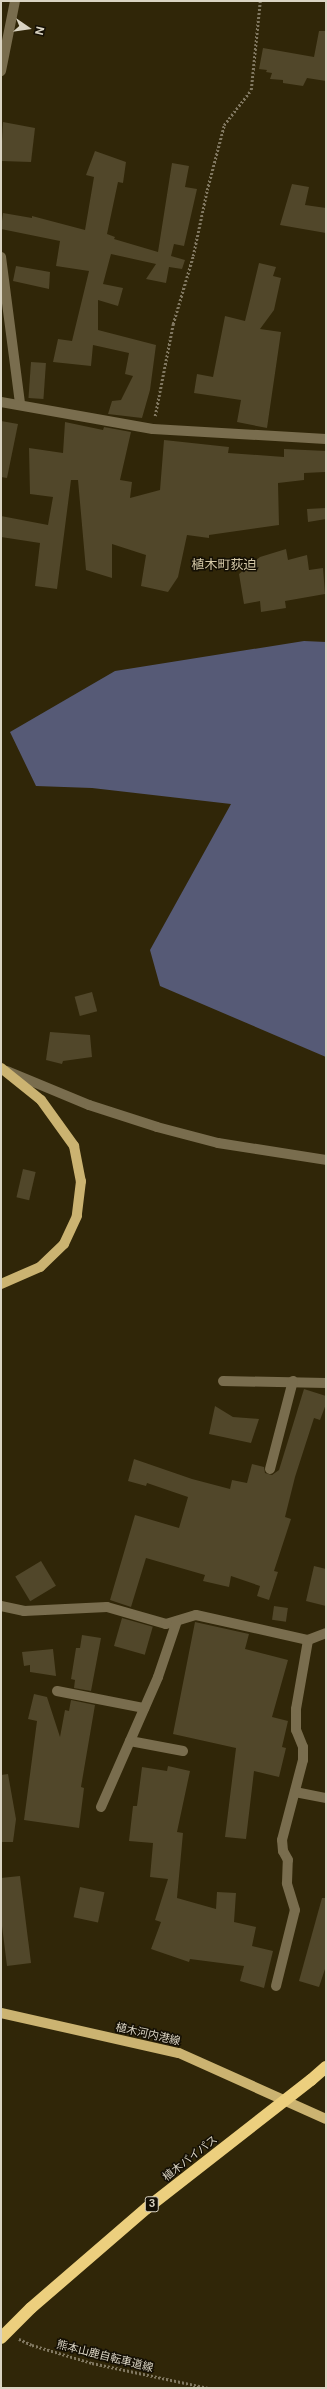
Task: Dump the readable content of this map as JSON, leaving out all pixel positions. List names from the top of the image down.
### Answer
{
  "streets": {
    "highway": ["植木バイパス", "3"],
    "main road": ["植木河内港線"],
    "path": ["熊本山鹿自転車道線"]
  },
  "districts": ["植木町荻迫"],
  "north": "right"
}
